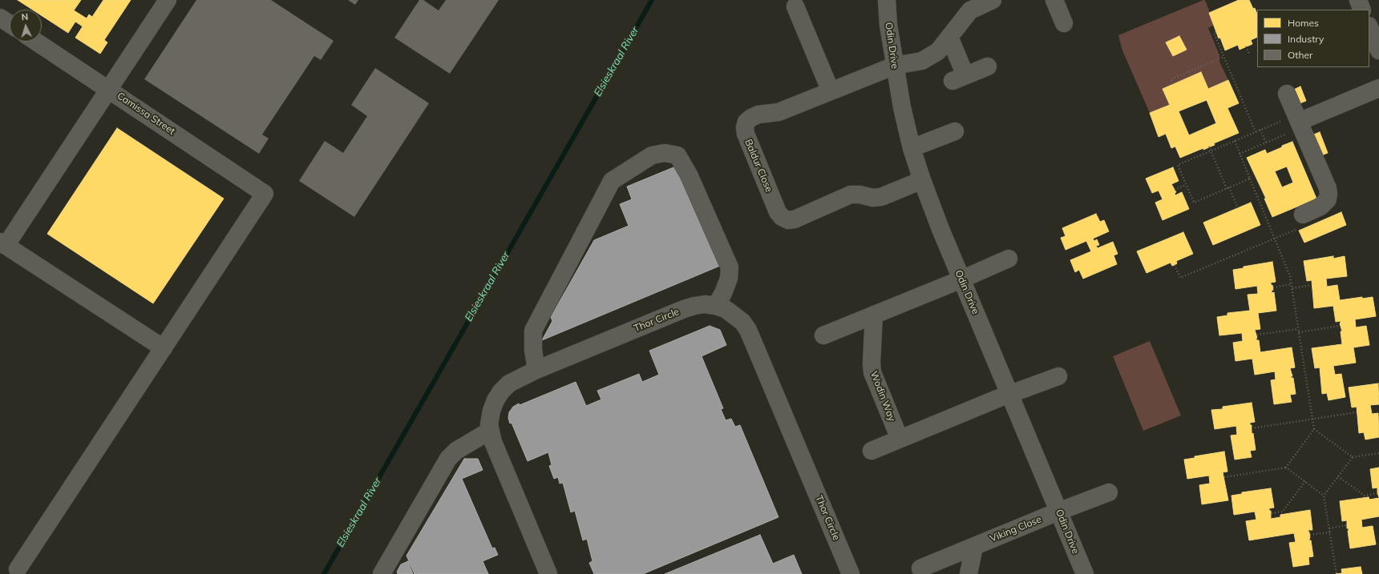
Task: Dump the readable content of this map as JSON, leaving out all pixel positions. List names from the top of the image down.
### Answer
{
  "streets": {
    "street": [
      "Odin Drive",
      "Camissa Street",
      "Baldur Close",
      "Thor Circle",
      "Wodin Way",
      "Viking Close"
    ]
  },
  "crossings": [
    ["Odin Drive", "Baldur Close"],
    ["Odin Drive", "Viking Close"]
  ],
  "water": ["Elsieskraal River"],
  "legend": ["Homes", "Industry", "Other"],
  "north": "top"
}
